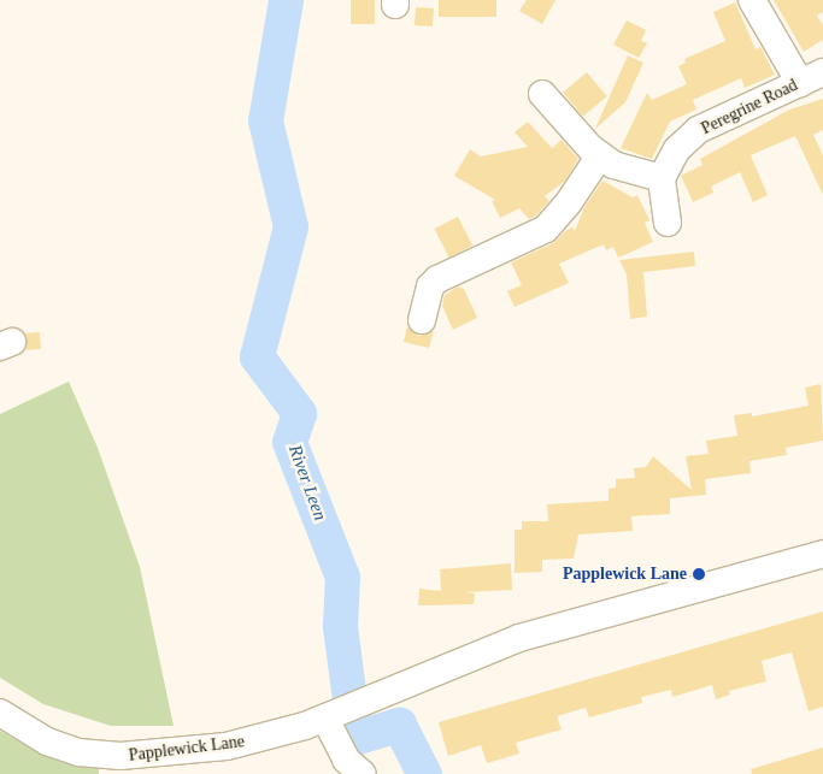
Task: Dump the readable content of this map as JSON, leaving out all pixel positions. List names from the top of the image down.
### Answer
{
  "streets": {
    "street": ["Peregrine Road", "Papplewick Lane"]
  },
  "water": ["River Leen"],
  "places": ["Papplewick Lane"]
}
